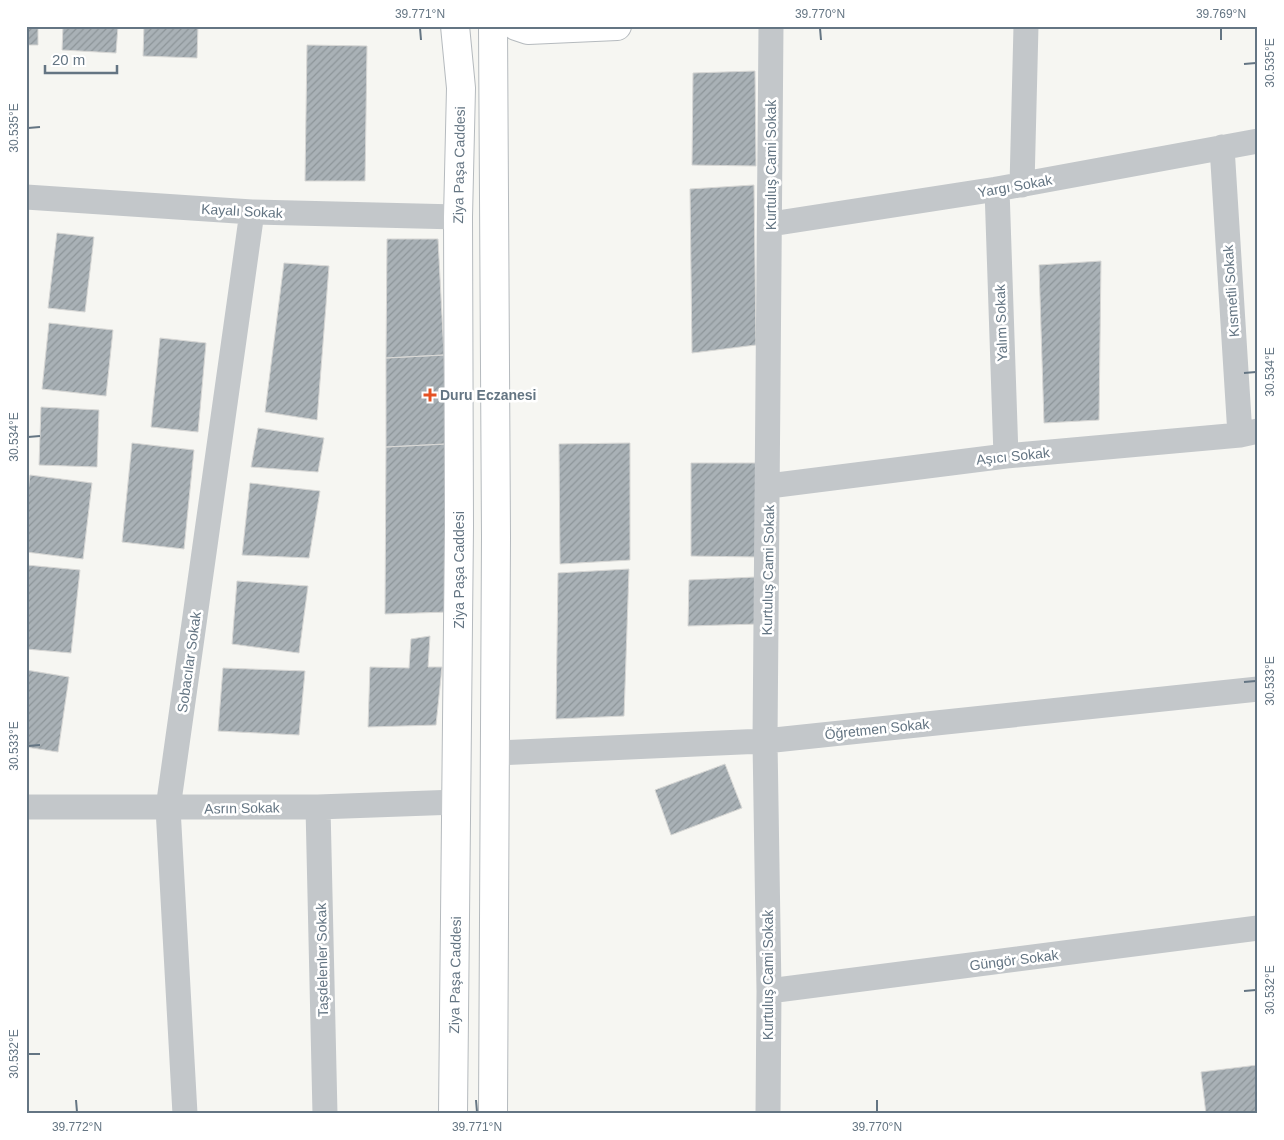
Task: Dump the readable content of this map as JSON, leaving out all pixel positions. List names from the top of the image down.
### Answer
{
  "streets": {
    "main road": ["Ziya Paşa Caddesi"],
    "street": [
      "Kurtuluş Cami Sokak",
      "Yargı Sokak",
      "Kayalı Sokak",
      "Kısmetli Sokak",
      "Yalım Sokak",
      "Aşıcı Sokak",
      "Sobacılar Sokak",
      "Öğretmen Sokak",
      "Asrın Sokak",
      "Taşdelenler Sokak",
      "Güngör Sokak"
    ]
  },
  "crossings": [
    ["Ziya Paşa Caddesi", "Kayalı Sokak"],
    ["Ziya Paşa Caddesi", "Asrın Sokak"],
    ["Kurtuluş Cami Sokak", "Yargı Sokak"],
    ["Kurtuluş Cami Sokak", "Aşıcı Sokak"],
    ["Kurtuluş Cami Sokak", "Öğretmen Sokak"],
    ["Kurtuluş Cami Sokak", "Güngör Sokak"],
    ["Yargı Sokak", "Kısmetli Sokak"],
    ["Yargı Sokak", "Yalım Sokak"],
    ["Kayalı Sokak", "Sobacılar Sokak"],
    ["Kısmetli Sokak", "Aşıcı Sokak"],
    ["Yalım Sokak", "Aşıcı Sokak"],
    ["Sobacılar Sokak", "Asrın Sokak"],
    ["Asrın Sokak", "Taşdelenler Sokak"]
  ],
  "places": {
    "health": ["Duru Eczanesi"]
  },
  "scale_bar": "20 m",
  "coordinates": [
    "39.771°N",
    "39.770°N",
    "39.769°N",
    "30.535°E",
    "30.534°E",
    "30.533°E",
    "30.532°E",
    "39.772°N"
  ]
}
